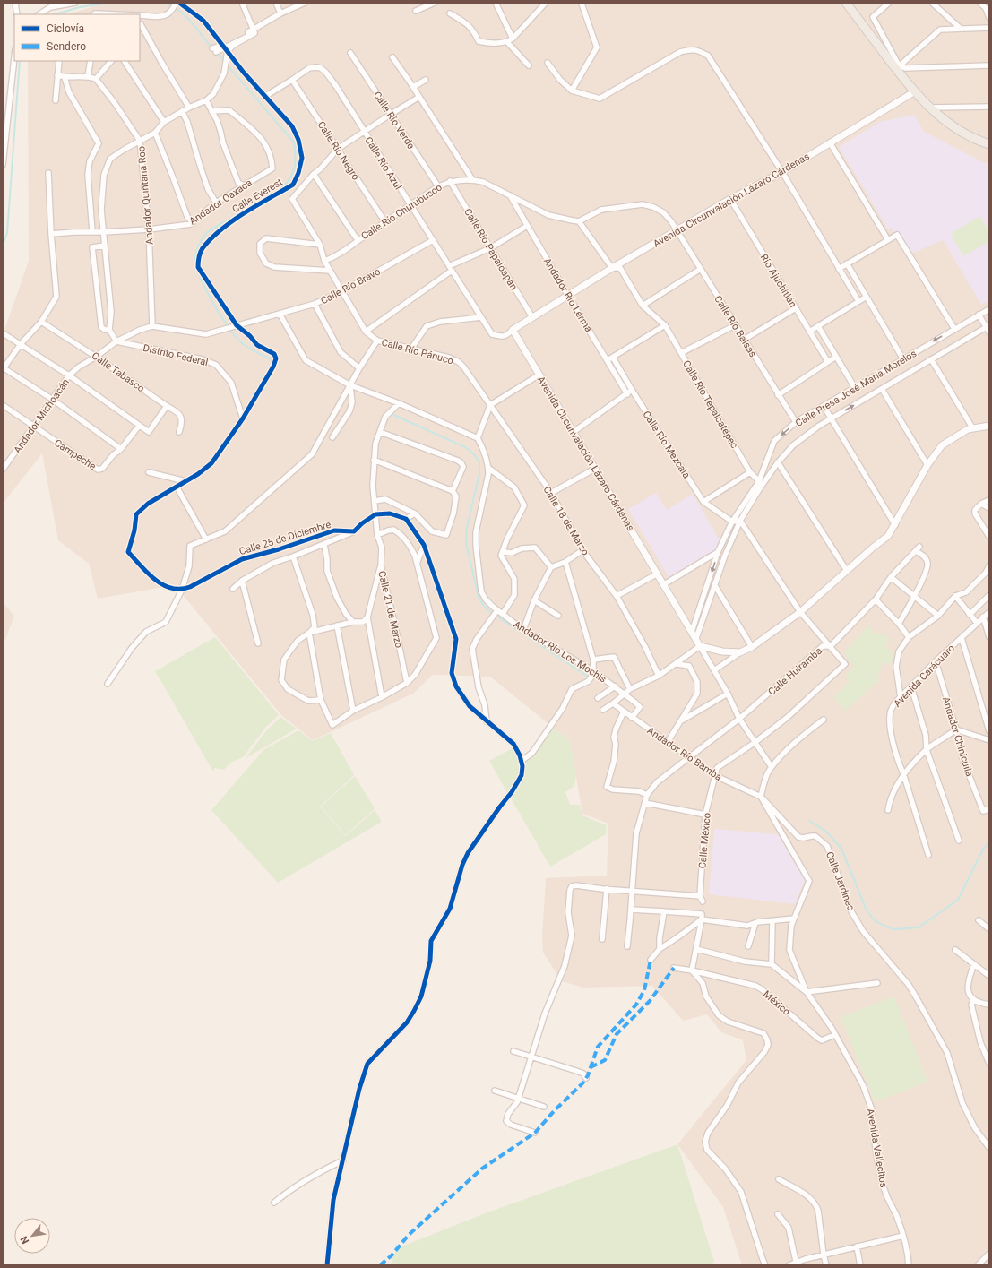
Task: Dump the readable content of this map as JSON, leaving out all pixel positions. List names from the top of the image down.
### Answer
{
  "streets": {
    "street": [
      "Calle Río Verde",
      "Calle Río Negro",
      "Calle Río Azul",
      "Andador Quintana Roo",
      "Calle Everest",
      "Avenida Circunvalación Lázaro Cárdenas",
      "Andador Oaxaca",
      "Calle Río Churubusco",
      "Calle Río Papaloapan",
      "Río Ajuchitlán",
      "Calle Río Bravo",
      "Andador Río Lerma",
      "Calle Río Balsas",
      "Calle Río Pánuco",
      "Distrito Federal",
      "Calle Tabasco",
      "Calle Presa José María Morelos",
      "Calle Río Tepalcatepec",
      "Andador Michoacán",
      "Calle Río Mezcala",
      "Campeche",
      "Calle 18 de Marzo",
      "Calle 25 de Diciembre",
      "Calle 21 de Marzo",
      "Andador Río Los Mochis",
      "Calle Huiramba",
      "Avenida Carácuaro",
      "Andador Chinicuila",
      "Andador Río Bamba",
      "Calle México",
      "Calle Jardines",
      "México",
      "Avenida Vallecitos"
    ]
  },
  "crossings": [
    ["Calle Río Verde", "Calle Río Churubusco"],
    ["Calle Río Negro", "Calle Río Azul"],
    ["Calle Río Negro", "Calle Río Churubusco"],
    ["Calle Río Azul", "Avenida Circunvalación Lázaro Cárdenas"],
    ["Calle Río Azul", "Calle Río Churubusco"],
    ["Calle Río Azul", "Calle Río Bravo"],
    ["Andador Quintana Roo", "Andador Oaxaca"],
    ["Andador Quintana Roo", "Andador Michoacán"],
    ["Calle Everest", "Calle Río Bravo"],
    ["Avenida Circunvalación Lázaro Cárdenas", "Calle Río Papaloapan"],
    ["Avenida Circunvalación Lázaro Cárdenas", "Río Ajuchitlán"],
    ["Avenida Circunvalación Lázaro Cárdenas", "Andador Río Lerma"],
    ["Avenida Circunvalación Lázaro Cárdenas", "Calle Río Balsas"],
    ["Avenida Circunvalación Lázaro Cárdenas", "Calle Presa José María Morelos"],
    ["Avenida Circunvalación Lázaro Cárdenas", "Calle Río Tepalcatepec"],
    ["Calle Río Churubusco", "Calle Río Papaloapan"],
    ["Calle Río Churubusco", "Andador Río Lerma"],
    ["Calle Río Churubusco", "Calle Río Pánuco"],
    ["Calle Río Bravo", "Calle Río Pánuco"],
    ["Calle Río Bravo", "Andador Michoacán"],
    ["Calle Río Balsas", "Calle Presa José María Morelos"],
    ["Calle Río Pánuco", "Calle 18 de Marzo"],
    ["Distrito Federal", "Andador Michoacán"],
    ["Calle Tabasco", "Andador Michoacán"],
    ["Calle Presa José María Morelos", "Calle Río Tepalcatepec"],
    ["Calle Presa José María Morelos", "Calle Río Mezcala"],
    ["Andador Michoacán", "Campeche"],
    ["Andador Río Los Mochis", "Andador Río Bamba"],
    ["Calle Huiramba", "Andador Río Bamba"],
    ["Calle Huiramba", "Calle México"],
    ["Avenida Carácuaro", "Andador Chinicuila"],
    ["Andador Río Bamba", "Calle México"],
    ["Andador Río Bamba", "Calle Jardines"],
    ["México", "Avenida Vallecitos"]
  ],
  "legend": ["Ciclovía", "Sendero"],
  "north": "bottom left"
}
